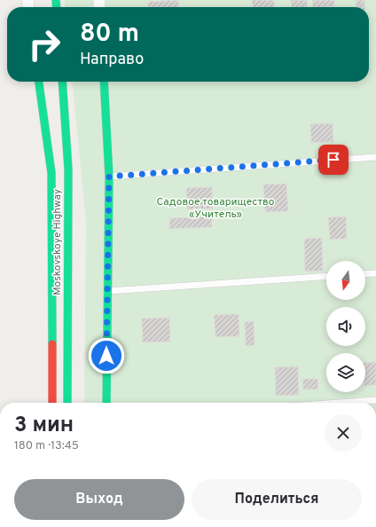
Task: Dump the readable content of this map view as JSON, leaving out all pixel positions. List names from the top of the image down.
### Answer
{
  "streets": {
    "main road": ["Moskovskoye Highway"]
  },
  "parks": ["Садовое товарищество «Учитель»"],
  "north": "bottom",
  "page": {
    "turn": ["80 m", "Направо"],
    "heading": ["3 мин", "180 m · 13:45"],
    "buttons": ["Выход", "Поделиться"]
  }
}
